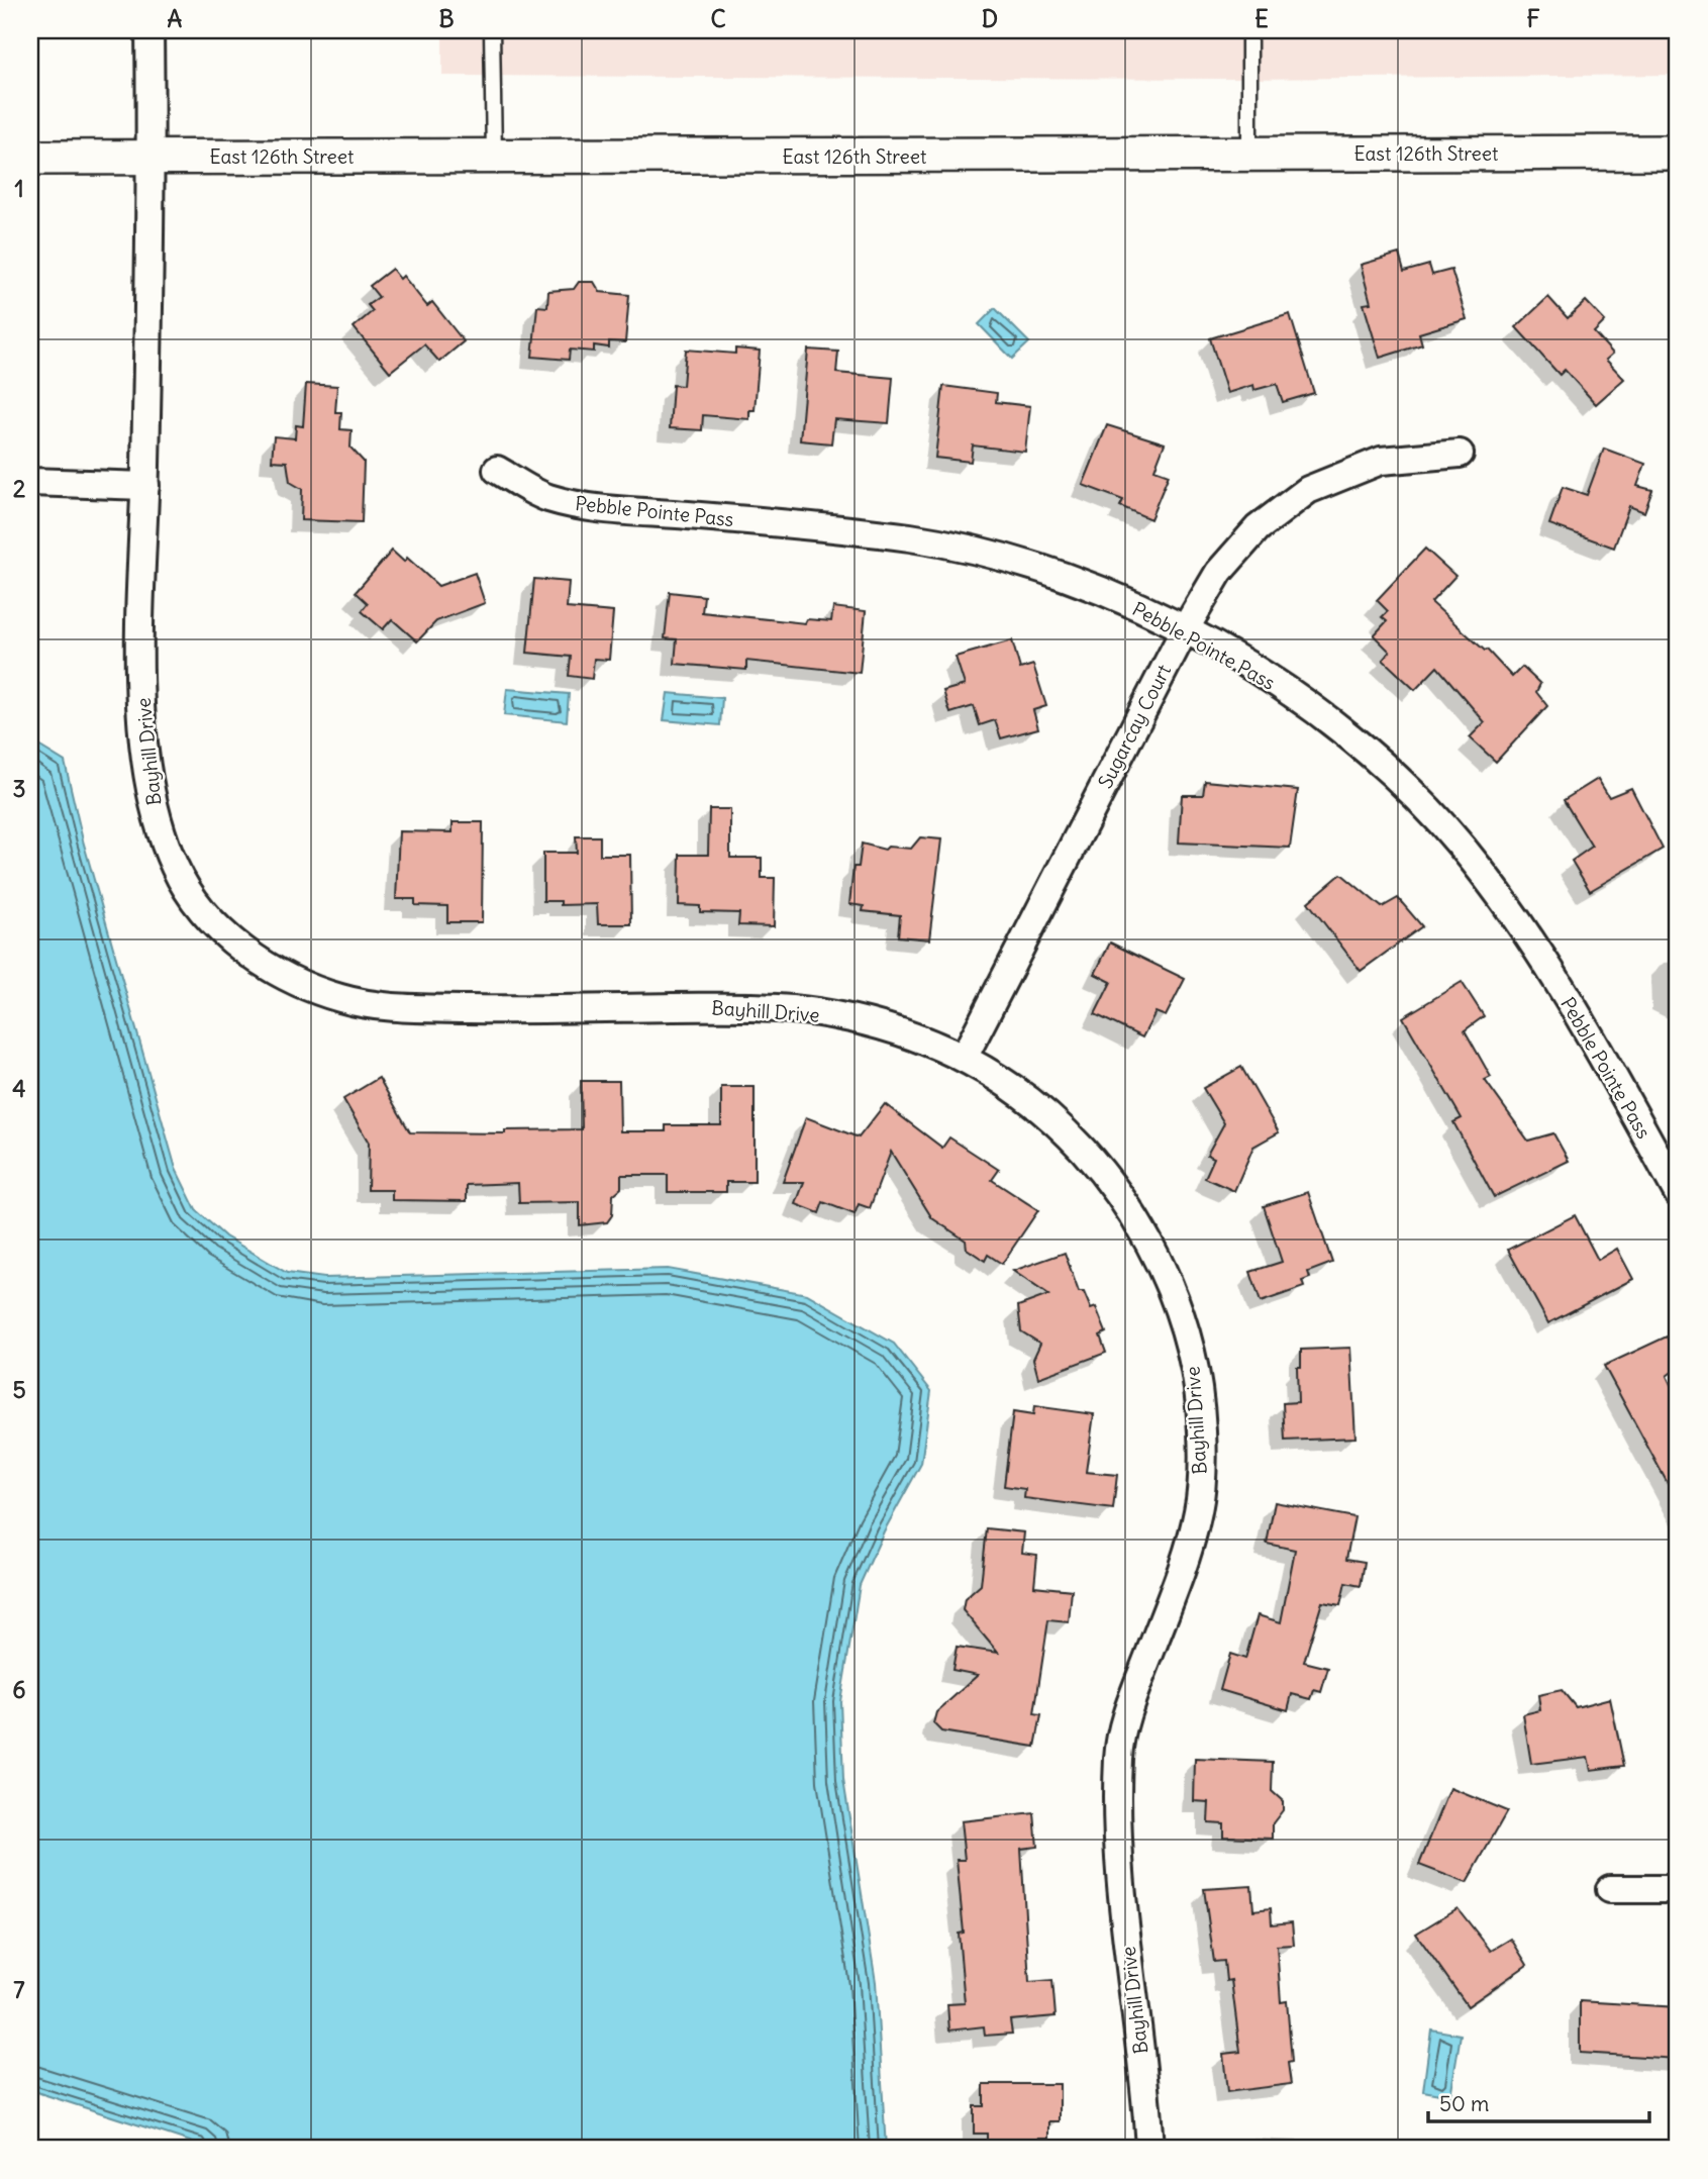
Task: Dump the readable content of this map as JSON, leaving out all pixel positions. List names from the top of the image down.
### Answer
{
  "streets": {
    "street": [
      "East 126th Street",
      "Pebble Pointe Pass",
      "Sugarcay Court",
      "Bayhill Drive"
    ]
  },
  "crossings": [
    ["East 126th Street", "Bayhill Drive"],
    ["Pebble Pointe Pass", "Sugarcay Court"],
    ["Sugarcay Court", "Bayhill Drive"]
  ],
  "scale_bar": "50 m",
  "grid": {
    "columns": [
      "A",
      "B",
      "C",
      "D",
      "E",
      "F"
    ],
    "rows": [
      "1",
      "2",
      "3",
      "4",
      "5",
      "6",
      "7"
    ]
  }
}
